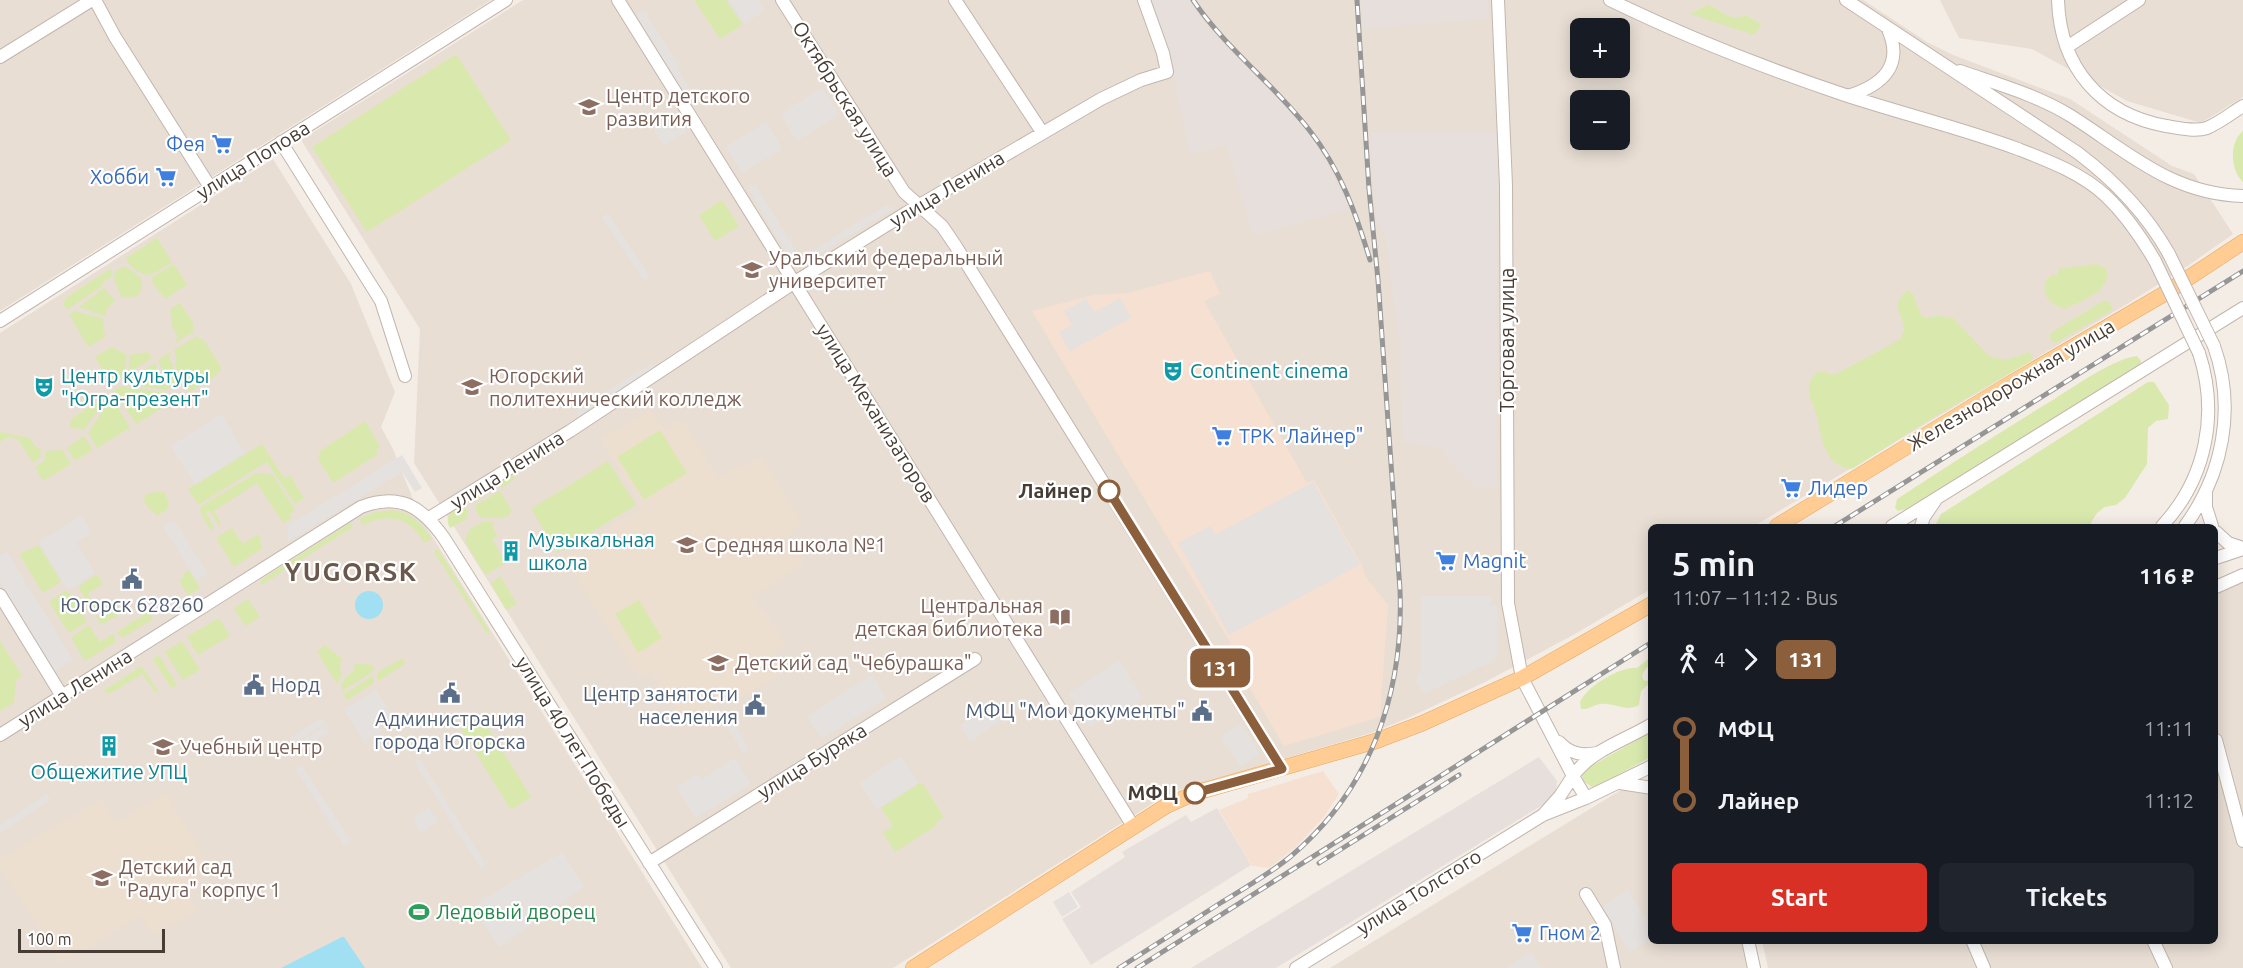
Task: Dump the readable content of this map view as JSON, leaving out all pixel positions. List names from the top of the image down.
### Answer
{
  "streets": {
    "main road": ["Железнодорожная улица"],
    "street": [
      "Октябрьская улица",
      "улица Попова",
      "улица Ленина",
      "Торговая улица",
      "улица Механизаторов",
      "улица 40 лет Победы",
      "улица Буряка",
      "улица Толстого"
    ]
  },
  "crossings": [
    ["Октябрьская улица", "улица Ленина"],
    ["улица Ленина", "улица Механизаторов"],
    ["улица Ленина", "улица 40 лет Победы"],
    ["улица 40 лет Победы", "улица Буряка"]
  ],
  "districts": ["YUGORSK"],
  "places": {
    "school or university": [
      "Центр детского развития",
      "Уральский федеральный университет",
      "Югорский политехнический колледж",
      "Средняя школа №1",
      "Детский сад \"Чебурашка\"",
      "Учебный центр",
      "Детский сад \"Радуга\" корпус 1"
    ],
    "supermarket": [
      "Фея",
      "Хобби",
      "ТРК \"Лайнер\"",
      "Лидер",
      "Magnit",
      "Гном 2"
    ],
    "theatre": ["Continent cinema", "Центр культуры \"Югра-презент\""],
    "other": ["Лайнер", "МФЦ"],
    "building": ["Музыкальная школа", "Общежитие УПЦ"],
    "public building": [
      "Югорск 628260",
      "Норд",
      "Администрация города Югорска",
      "Центр занятости населения",
      "МФЦ \"Мои документы\""
    ],
    "library": ["Центральная детская библиотека"],
    "sports": ["Ледовый дворец"]
  },
  "lines": ["bus line 131"],
  "scale_bar": "100 m",
  "page": {
    "on_map": "131",
    "map_buttons": ["+", "−"],
    "heading": ["5 min", "11:07 – 11:12 · Bus", "116 ₽"],
    "legs": ["4", "131"],
    "list": [
      {
        "name": "МФЦ",
        "value": "11:11"
      },
      {
        "name": "Лайнер",
        "value": "11:12"
      }
    ],
    "buttons": ["Start", "Tickets"],
    "scale": "100 m"
  }
}
